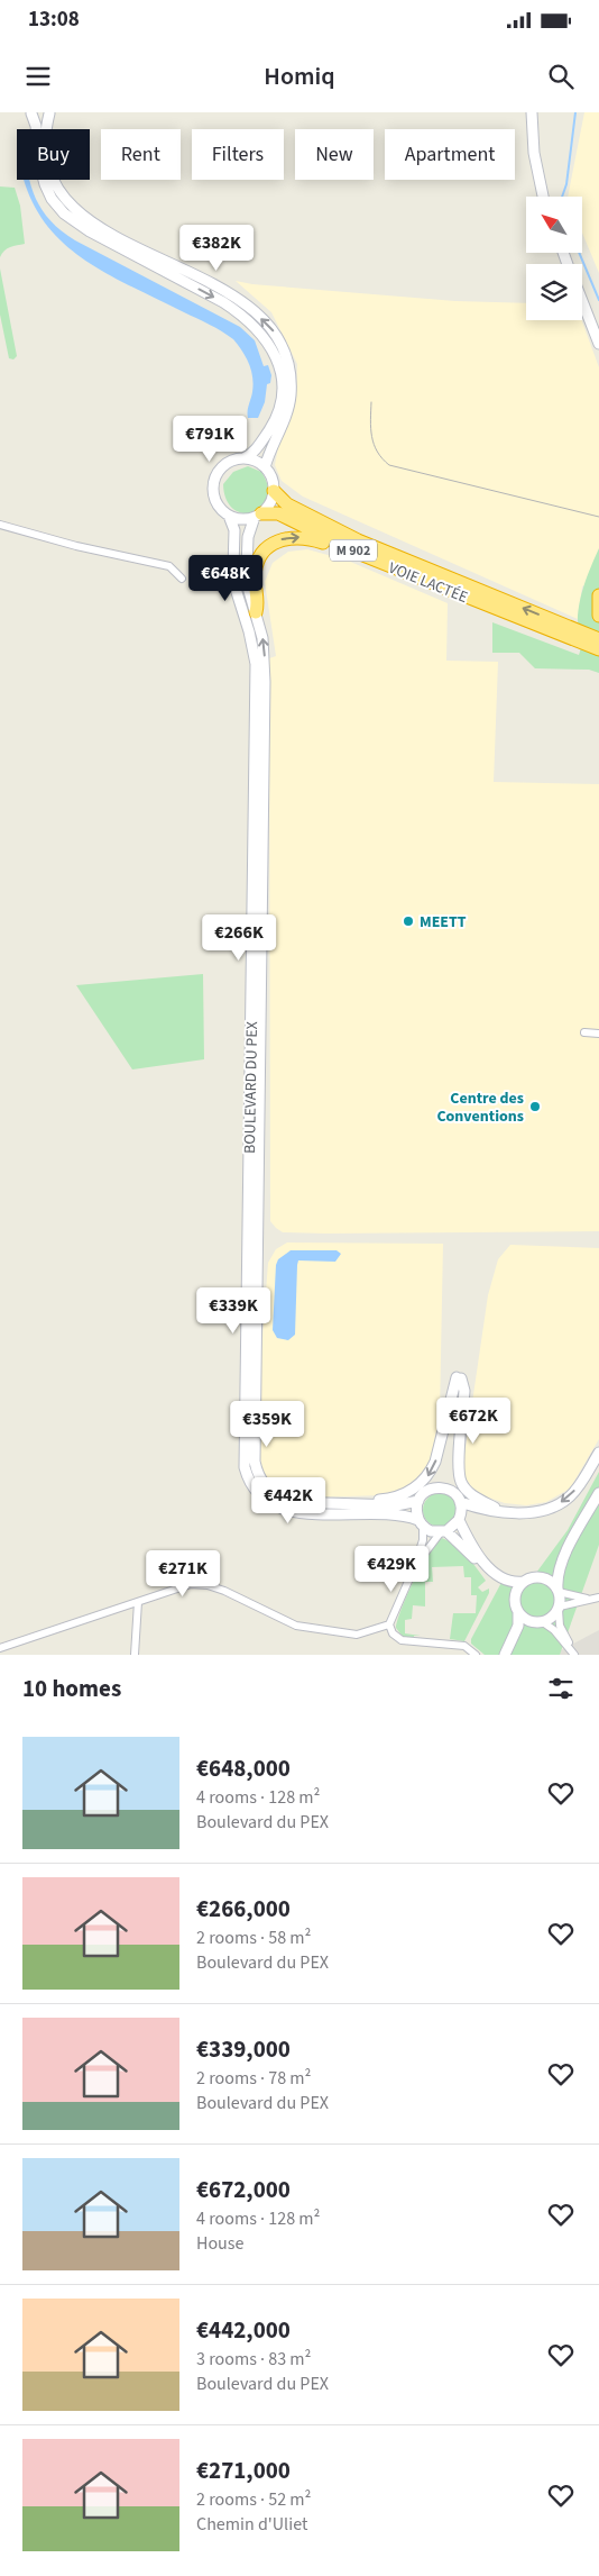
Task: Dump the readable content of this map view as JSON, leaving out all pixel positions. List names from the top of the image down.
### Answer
{
  "streets": {
    "highway": ["M 902", "VOIE LACTÉE"],
    "main road": ["BOULEVARD DU PEX"]
  },
  "crossings": [
    ["VOIE LACTÉE", "BOULEVARD DU PEX"]
  ],
  "one_way": ["BOULEVARD DU PEX"],
  "places": ["MEETT", "Centre des Conventions"],
  "north": "top left",
  "page": {
    "status": "13:08",
    "header": "Homiq",
    "chip": [
      "Buy",
      "Rent",
      "Filters",
      "New",
      "Apartment"
    ],
    "price": [
      "€382K",
      "€791K",
      "€648K",
      "€266K",
      "€339K",
      "€672K",
      "€359K",
      "€442K",
      "€429K",
      "€271K"
    ],
    "heading": "10 homes",
    "list": [
      {
        "name": "€648,000",
        "note": "4 rooms · 128 m² · Boulevard du PEX"
      },
      {
        "name": "€266,000",
        "note": "2 rooms · 58 m² · Boulevard du PEX"
      },
      {
        "name": "€339,000",
        "note": "2 rooms · 78 m² · Boulevard du PEX"
      },
      {
        "name": "€672,000",
        "note": "4 rooms · 128 m² · House"
      },
      {
        "name": "€442,000",
        "note": "3 rooms · 83 m² · Boulevard du PEX"
      },
      {
        "name": "€271,000",
        "note": "2 rooms · 52 m² · Chemin d'Uliet"
      }
    ]
  }
}
